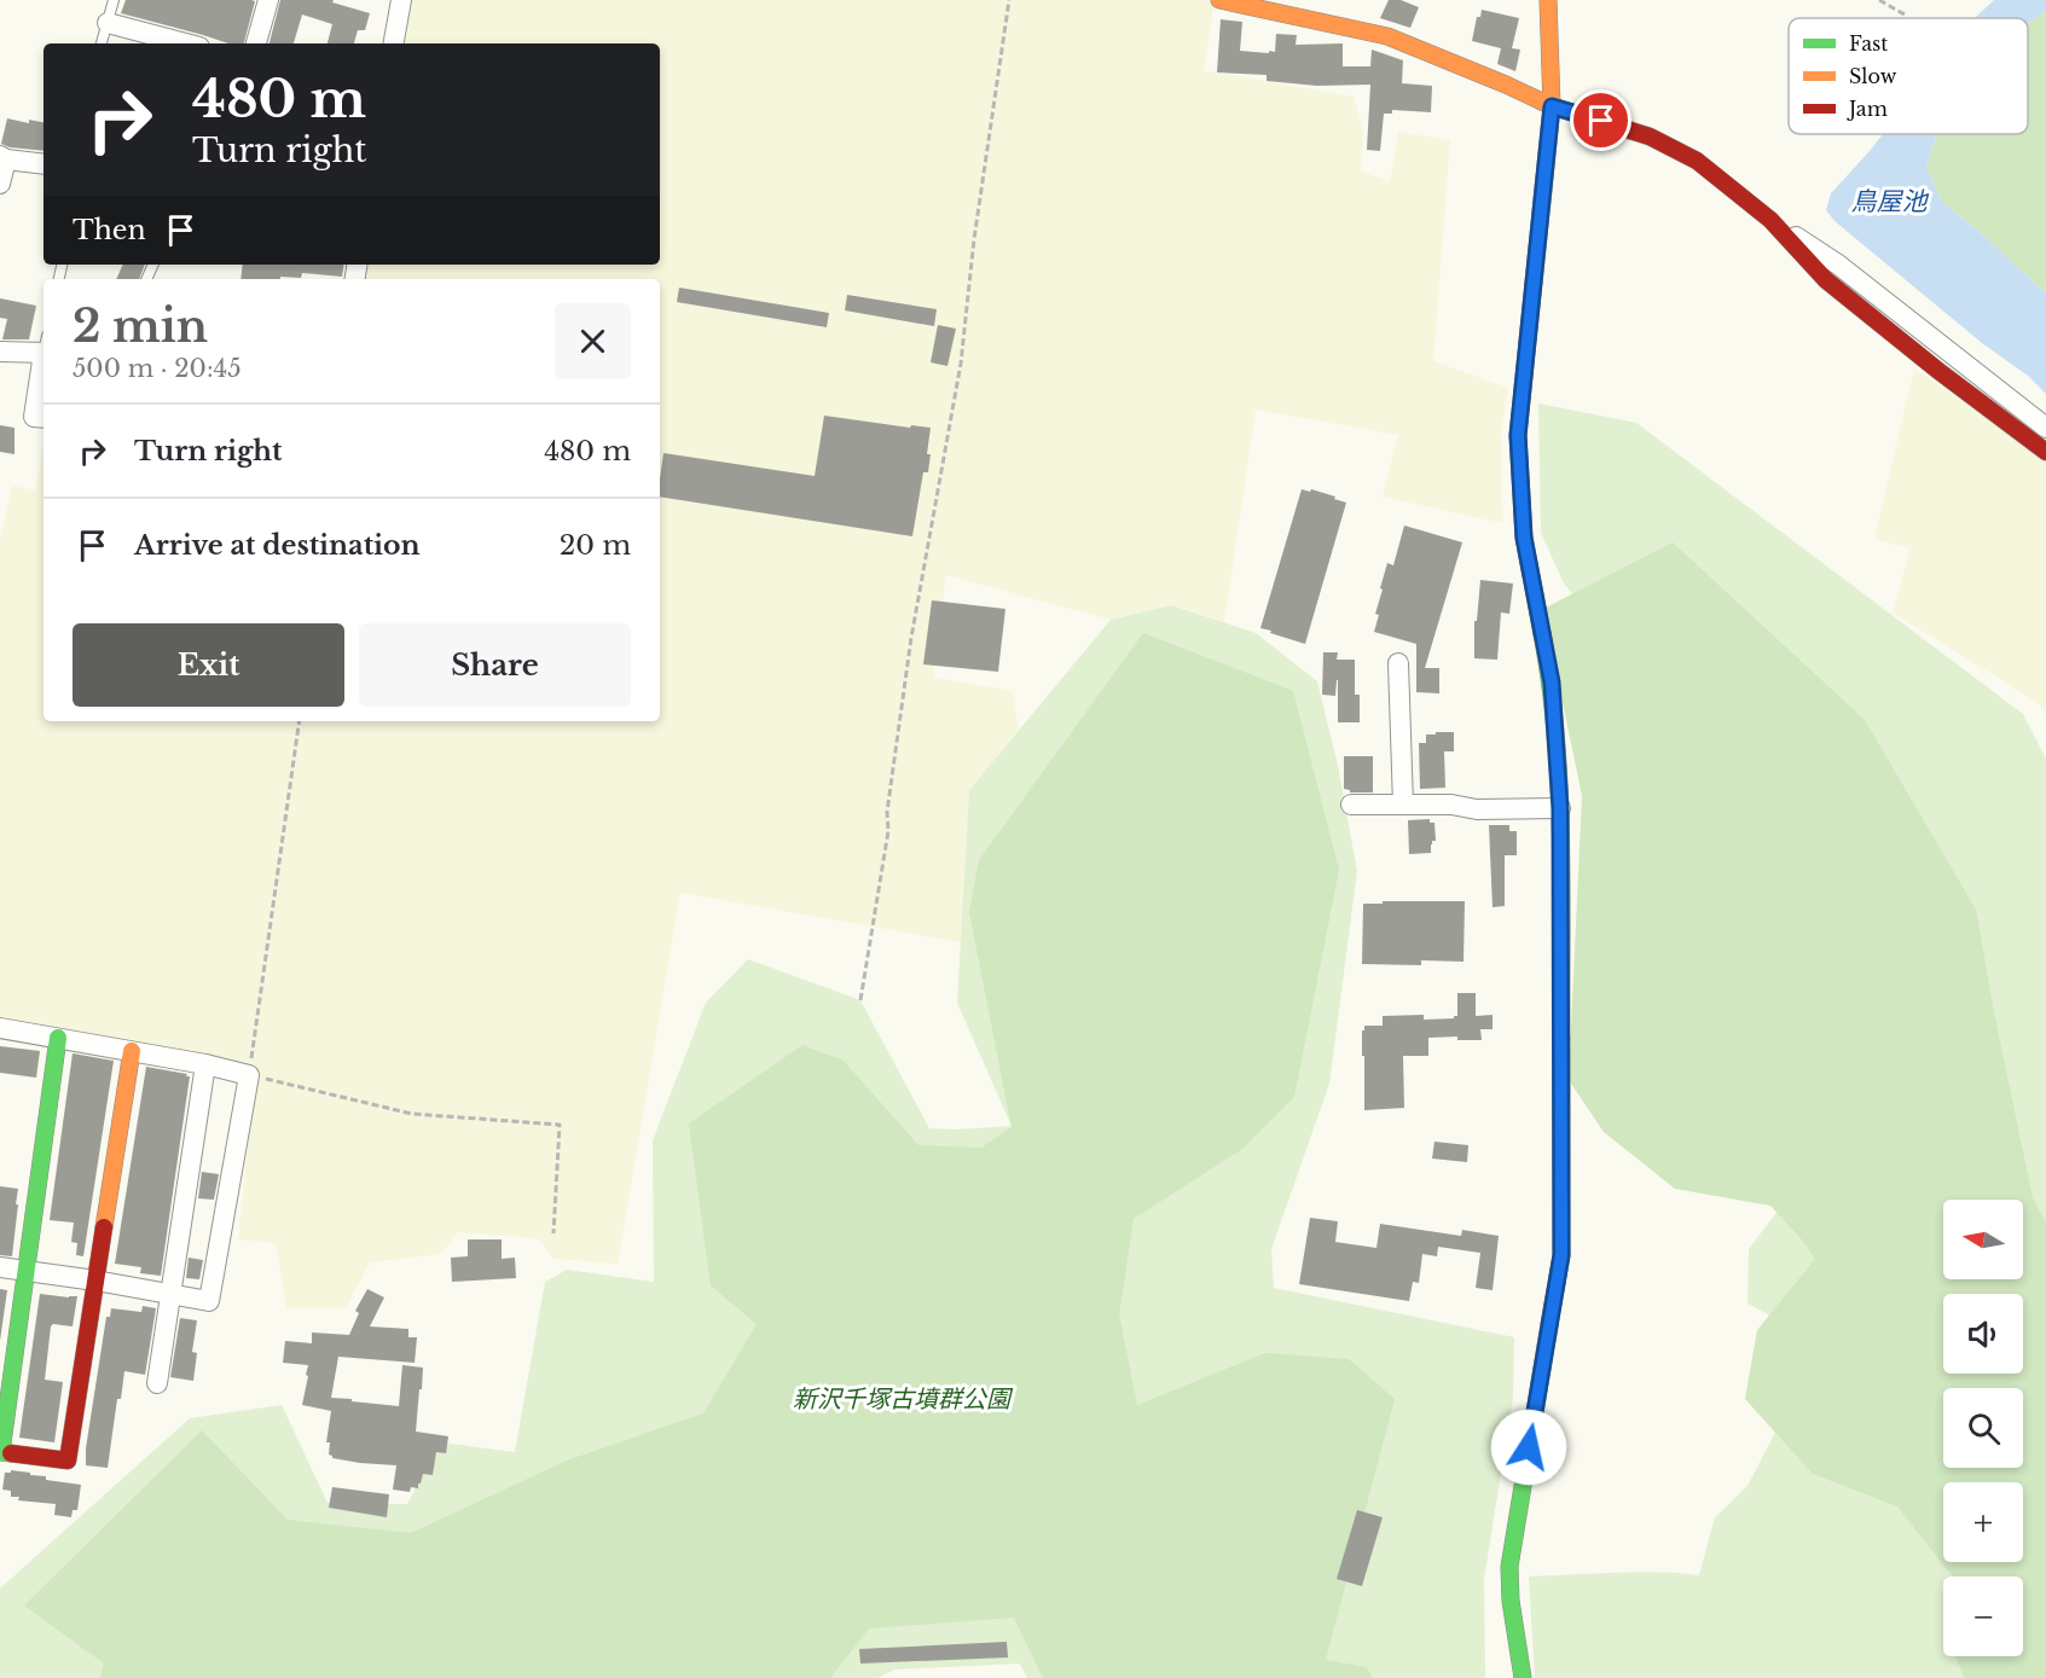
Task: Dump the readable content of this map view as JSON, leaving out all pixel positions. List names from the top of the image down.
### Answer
{
  "water": ["鳥屋池"],
  "parks": ["新沢千塚古墳群公園"],
  "legend": ["Fast", "Slow", "Jam"],
  "north": "left",
  "page": {
    "turn": ["480 m", "Turn right"],
    "then": "Then",
    "heading": ["2 min", "500 m · 20:45"],
    "list": [
      {
        "name": "Turn right",
        "value": "480 m"
      },
      {
        "name": "Arrive at destination",
        "value": "20 m"
      }
    ],
    "buttons": ["Exit", "Share"],
    "map_buttons": ["+", "−"]
  }
}
